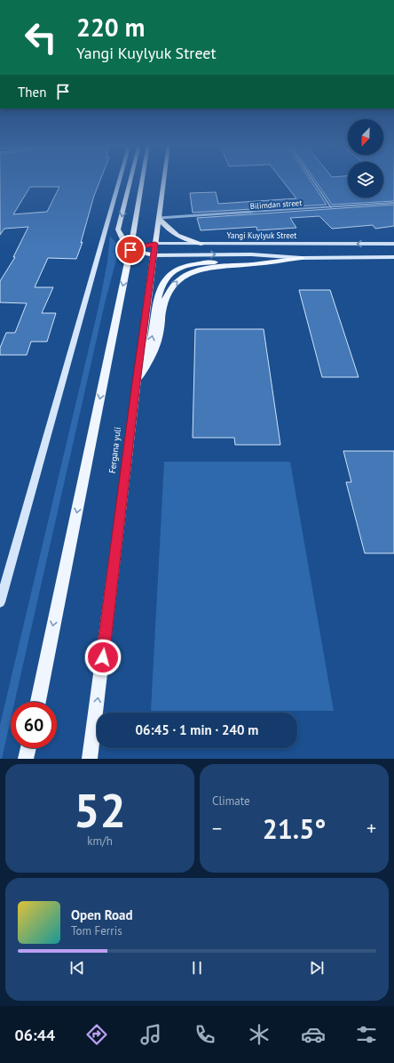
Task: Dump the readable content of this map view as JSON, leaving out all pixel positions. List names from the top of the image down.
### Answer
{
  "streets": {
    "main road": ["Yangi Kuylyuk Street", "Fergana yuli"],
    "street": ["Bilimdan street"]
  },
  "crossings": [
    ["Bilimdan street", "Fergana yuli"],
    ["Yangi Kuylyuk Street", "Fergana yuli"]
  ],
  "one_way": ["Yangi Kuylyuk Street"],
  "north": "bottom left",
  "page": {
    "turn": ["220 m", "Yangi Kuylyuk Street"],
    "then": "Then",
    "limit": "60",
    "trip": "06:45 · 1 min · 240 m",
    "tile": [
      ["52", "km/h"],
      "Climate"
    ],
    "heat": ["−", "21.5°", "+"],
    "song": ["Open Road", "Tom Ferris"],
    "tabs": "06:44"
  }
}
